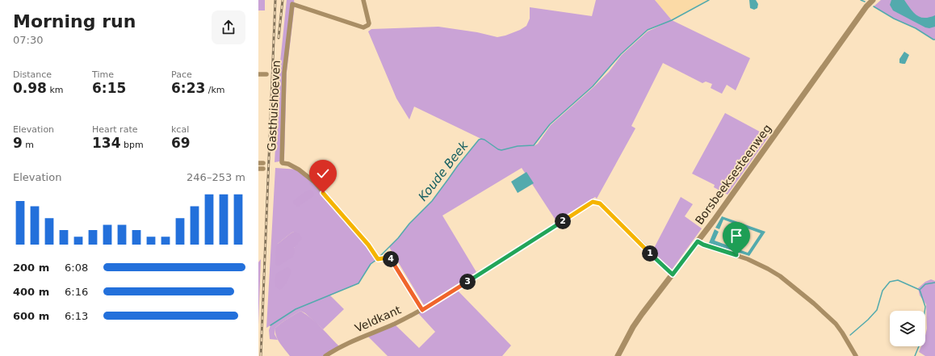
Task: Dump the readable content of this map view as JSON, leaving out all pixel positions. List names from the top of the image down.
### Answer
{
  "streets": {
    "street": ["Gasthuishoeven", "Borsbeeksesteenweg", "Veldkant"]
  },
  "crossings": [
    ["Gasthuishoeven", "Veldkant"],
    ["Borsbeeksesteenweg", "Veldkant"]
  ],
  "water": ["Koude Beek"],
  "page": {
    "heading": ["Morning run", "07:30"],
    "stats": [
      ["Distance", "0.98 km"],
      ["Time", "6:15"],
      ["Pace", "6:23 /km"],
      ["Elevation", "9 m"],
      ["Heart rate", "134 bpm"],
      ["kcal", "69"]
    ],
    "chart": ["Elevation", "246–253 m"],
    "pins": [
      "2",
      "1",
      "4",
      "3"
    ],
    "list": [
      {
        "name": "200 m",
        "note": "6:08"
      },
      {
        "name": "400 m",
        "note": "6:16"
      },
      {
        "name": "600 m",
        "note": "6:13"
      }
    ]
  }
}
